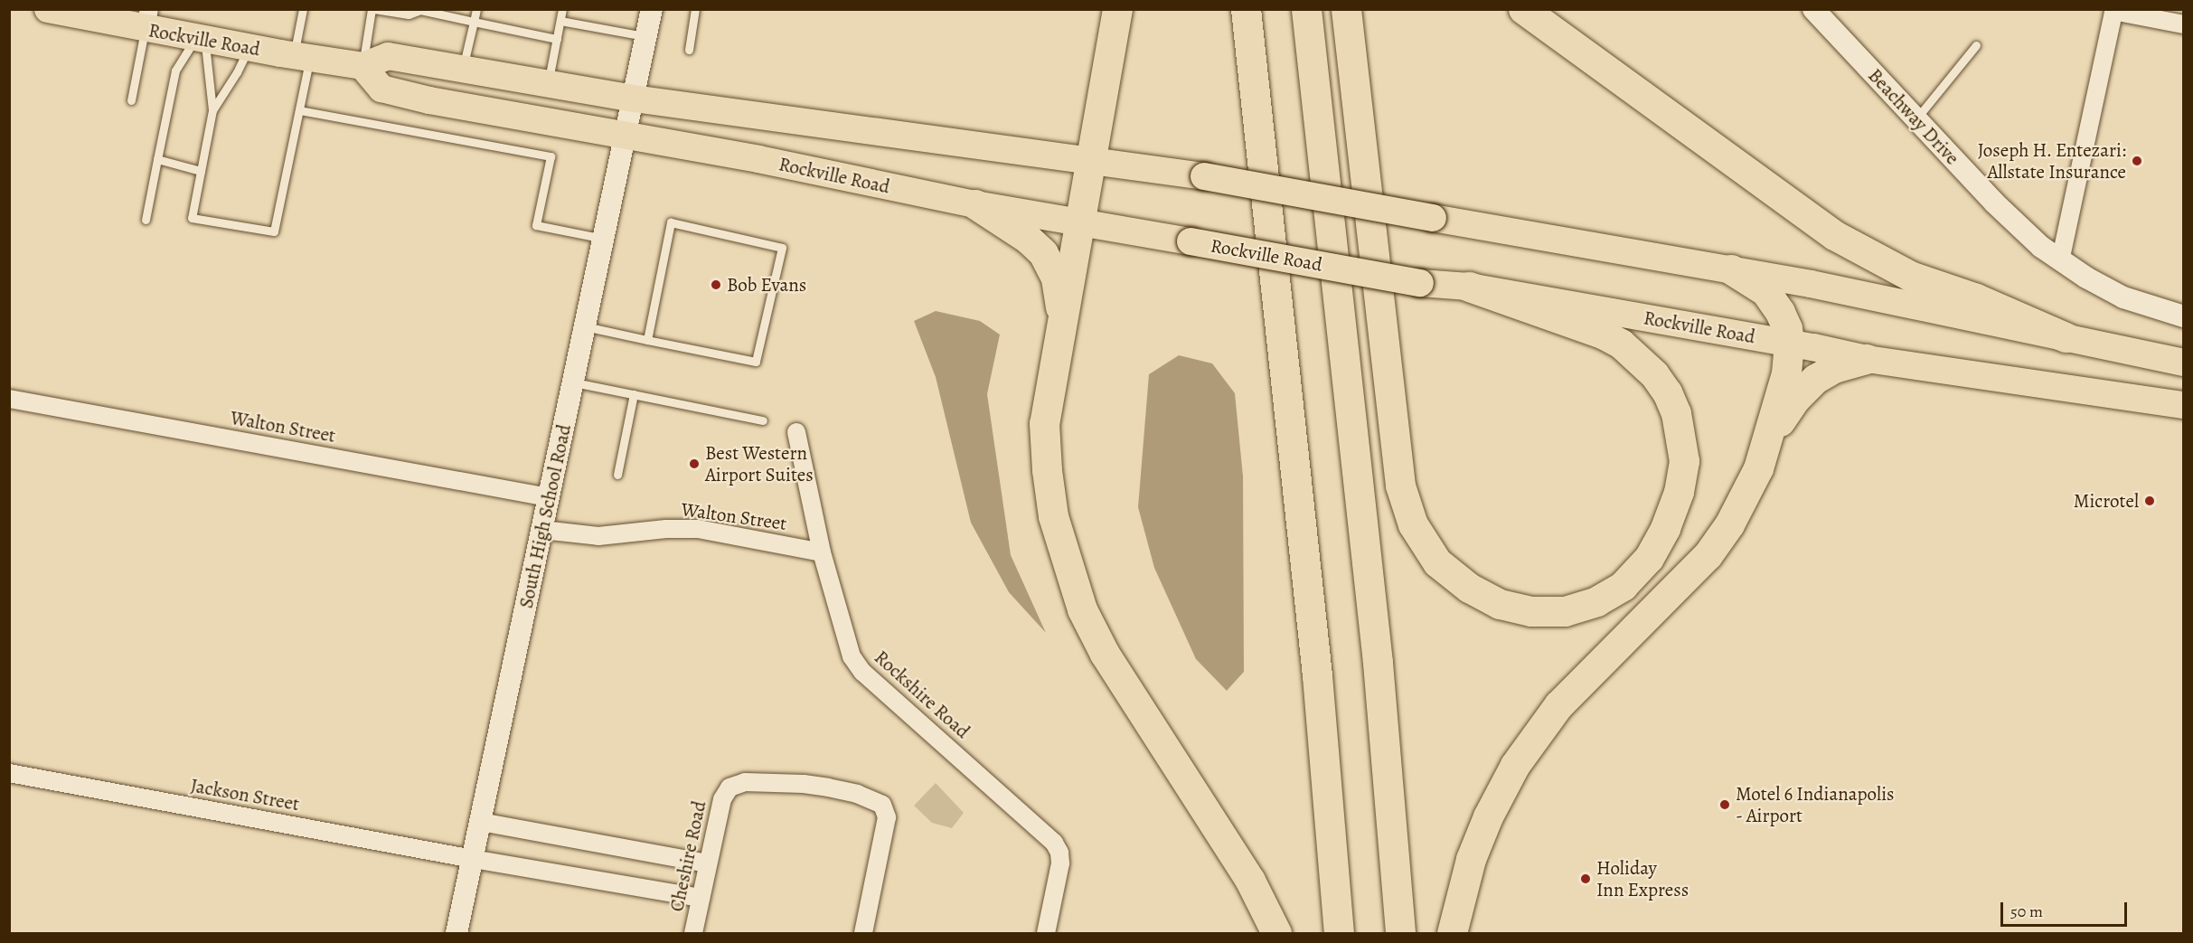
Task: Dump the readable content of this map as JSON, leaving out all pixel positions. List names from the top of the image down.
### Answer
{
  "streets": {
    "main road": ["Rockville Road"],
    "street": [
      "Beachway Drive",
      "Walton Street",
      "South High School Road",
      "Rockshire Road",
      "Jackson Street",
      "Cheshire Road"
    ]
  },
  "crossings": [
    ["Rockville Road", "South High School Road"],
    ["Walton Street", "South High School Road"],
    ["Walton Street", "Rockshire Road"],
    ["South High School Road", "Jackson Street"],
    ["Jackson Street", "Cheshire Road"]
  ],
  "places": [
    "Joseph H. Entezari: Allstate Insurance",
    "Bob Evans",
    "Best Western Airport Suites",
    "Microtel",
    "Motel 6 Indianapolis - Airport",
    "Holiday Inn Express"
  ],
  "scale_bar": "50 m"
}
